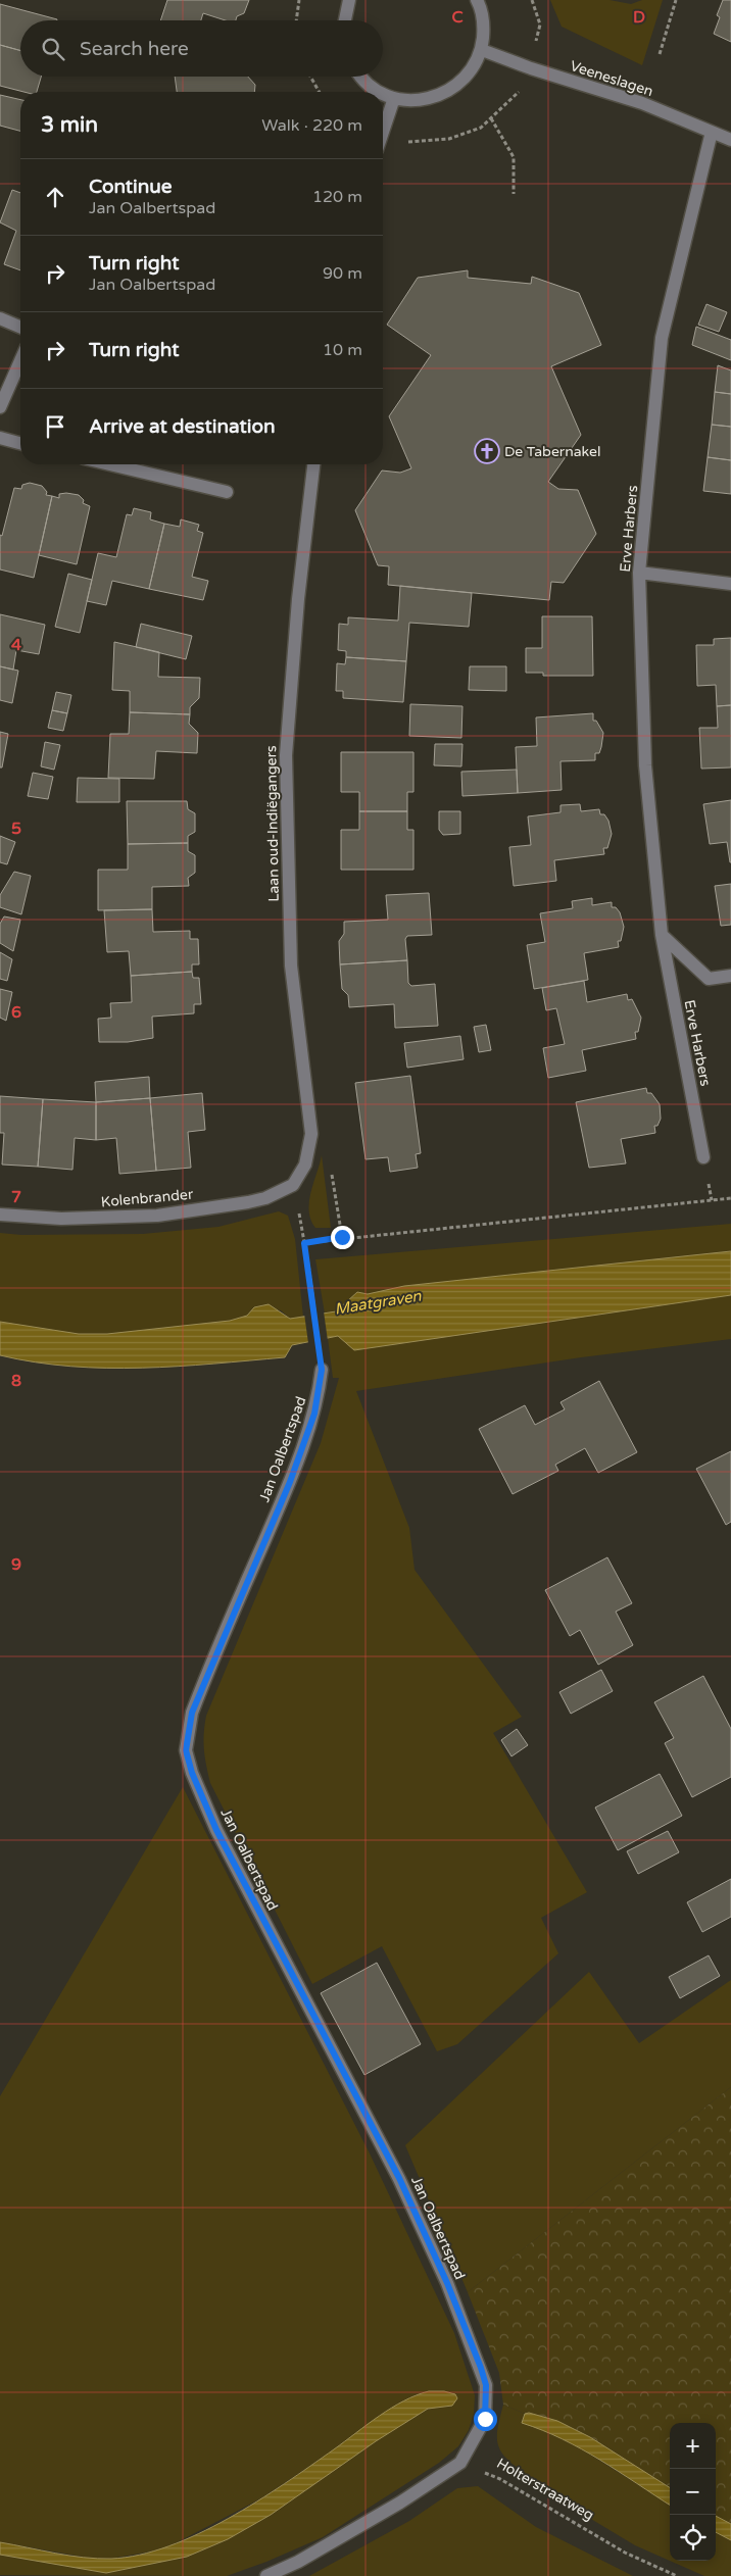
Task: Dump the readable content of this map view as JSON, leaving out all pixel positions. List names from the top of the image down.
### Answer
{
  "streets": {
    "street": [
      "Veeneslagen",
      "Erve Harbers",
      "Laan oud-Indiëgangers",
      "Kolenbrander",
      "Jan Oalbertspad"
    ],
    "path": ["Holterstraatweg"]
  },
  "crossings": [
    ["Veeneslagen", "Erve Harbers"],
    ["Laan oud-Indiëgangers", "Kolenbrander"],
    ["Jan Oalbertspad", "Holterstraatweg"]
  ],
  "water": ["Maatgraven"],
  "places": {
    "church": ["De Tabernakel"]
  },
  "page": {
    "search": "Search here",
    "heading": ["3 min", "Walk · 220 m"],
    "list": [
      ["Continue", "Jan Oalbertspad", "120 m"],
      ["Turn right", "Jan Oalbertspad", "90 m"],
      ["Turn right", "10 m"],
      "Arrive at destination"
    ],
    "map_buttons": ["+", "−"]
  },
  "grid": {
    "columns": ["C", "D"],
    "rows": [
      "4",
      "5",
      "6",
      "7",
      "8",
      "9"
    ]
  }
}
